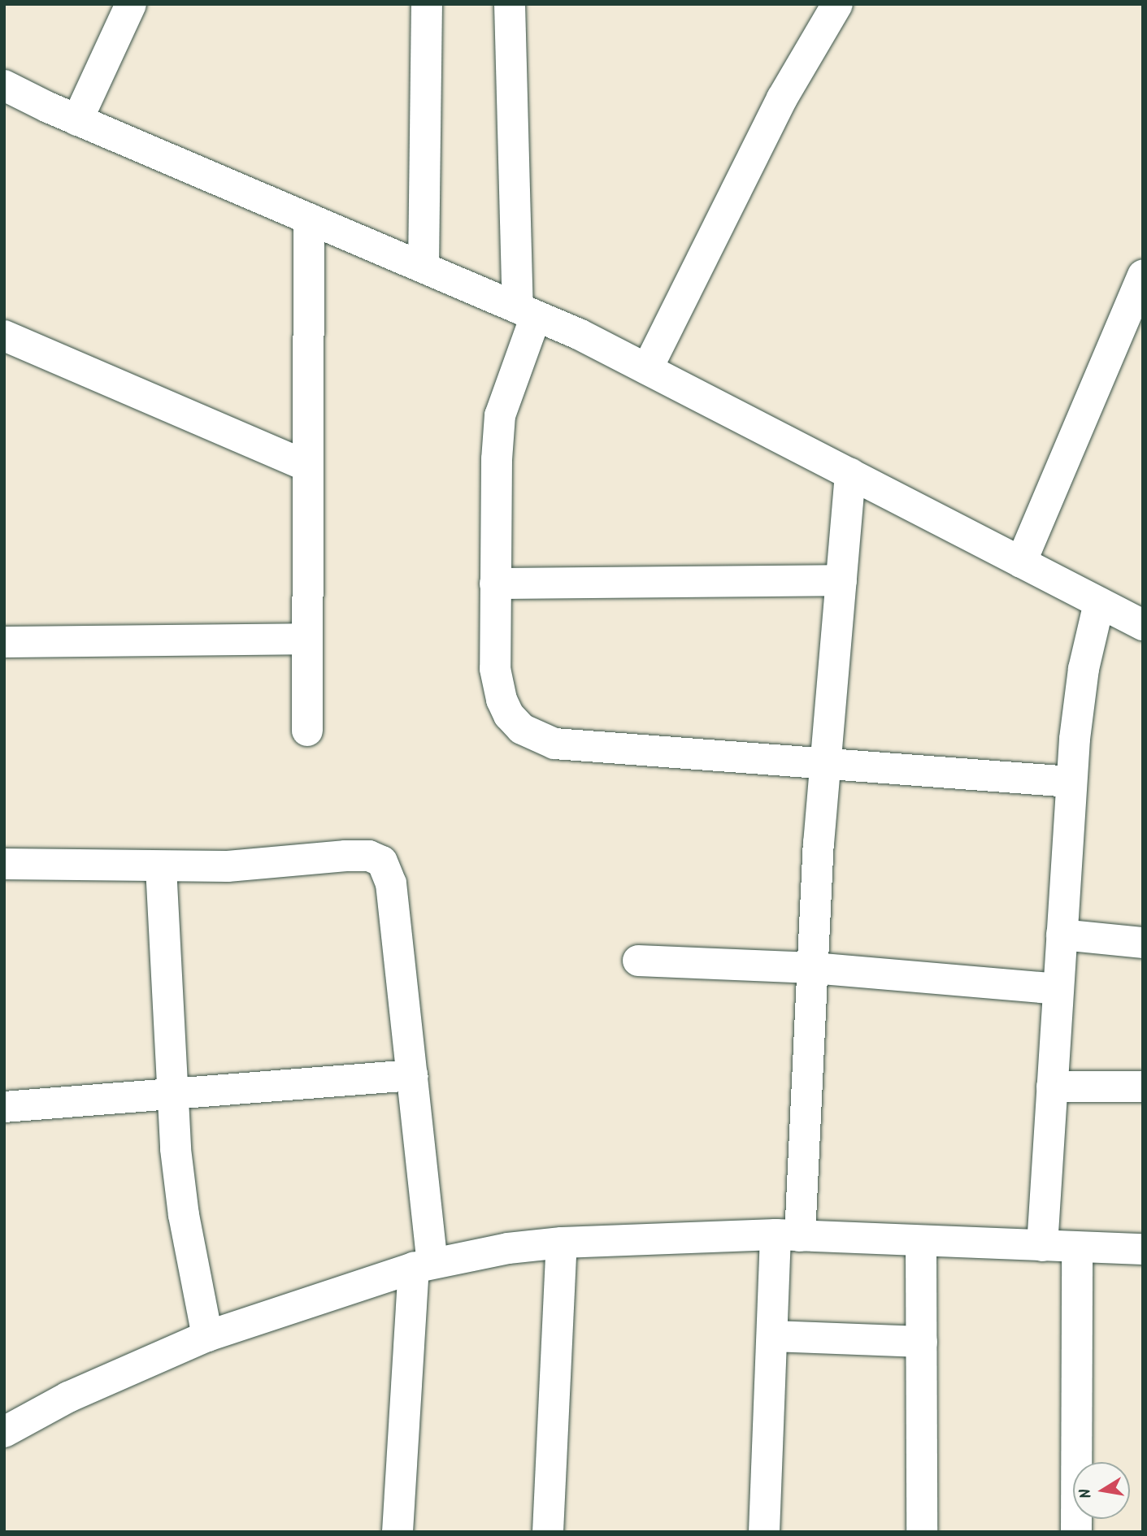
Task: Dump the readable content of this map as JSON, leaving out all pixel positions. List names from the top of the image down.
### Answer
{
  "north": "left"
}
